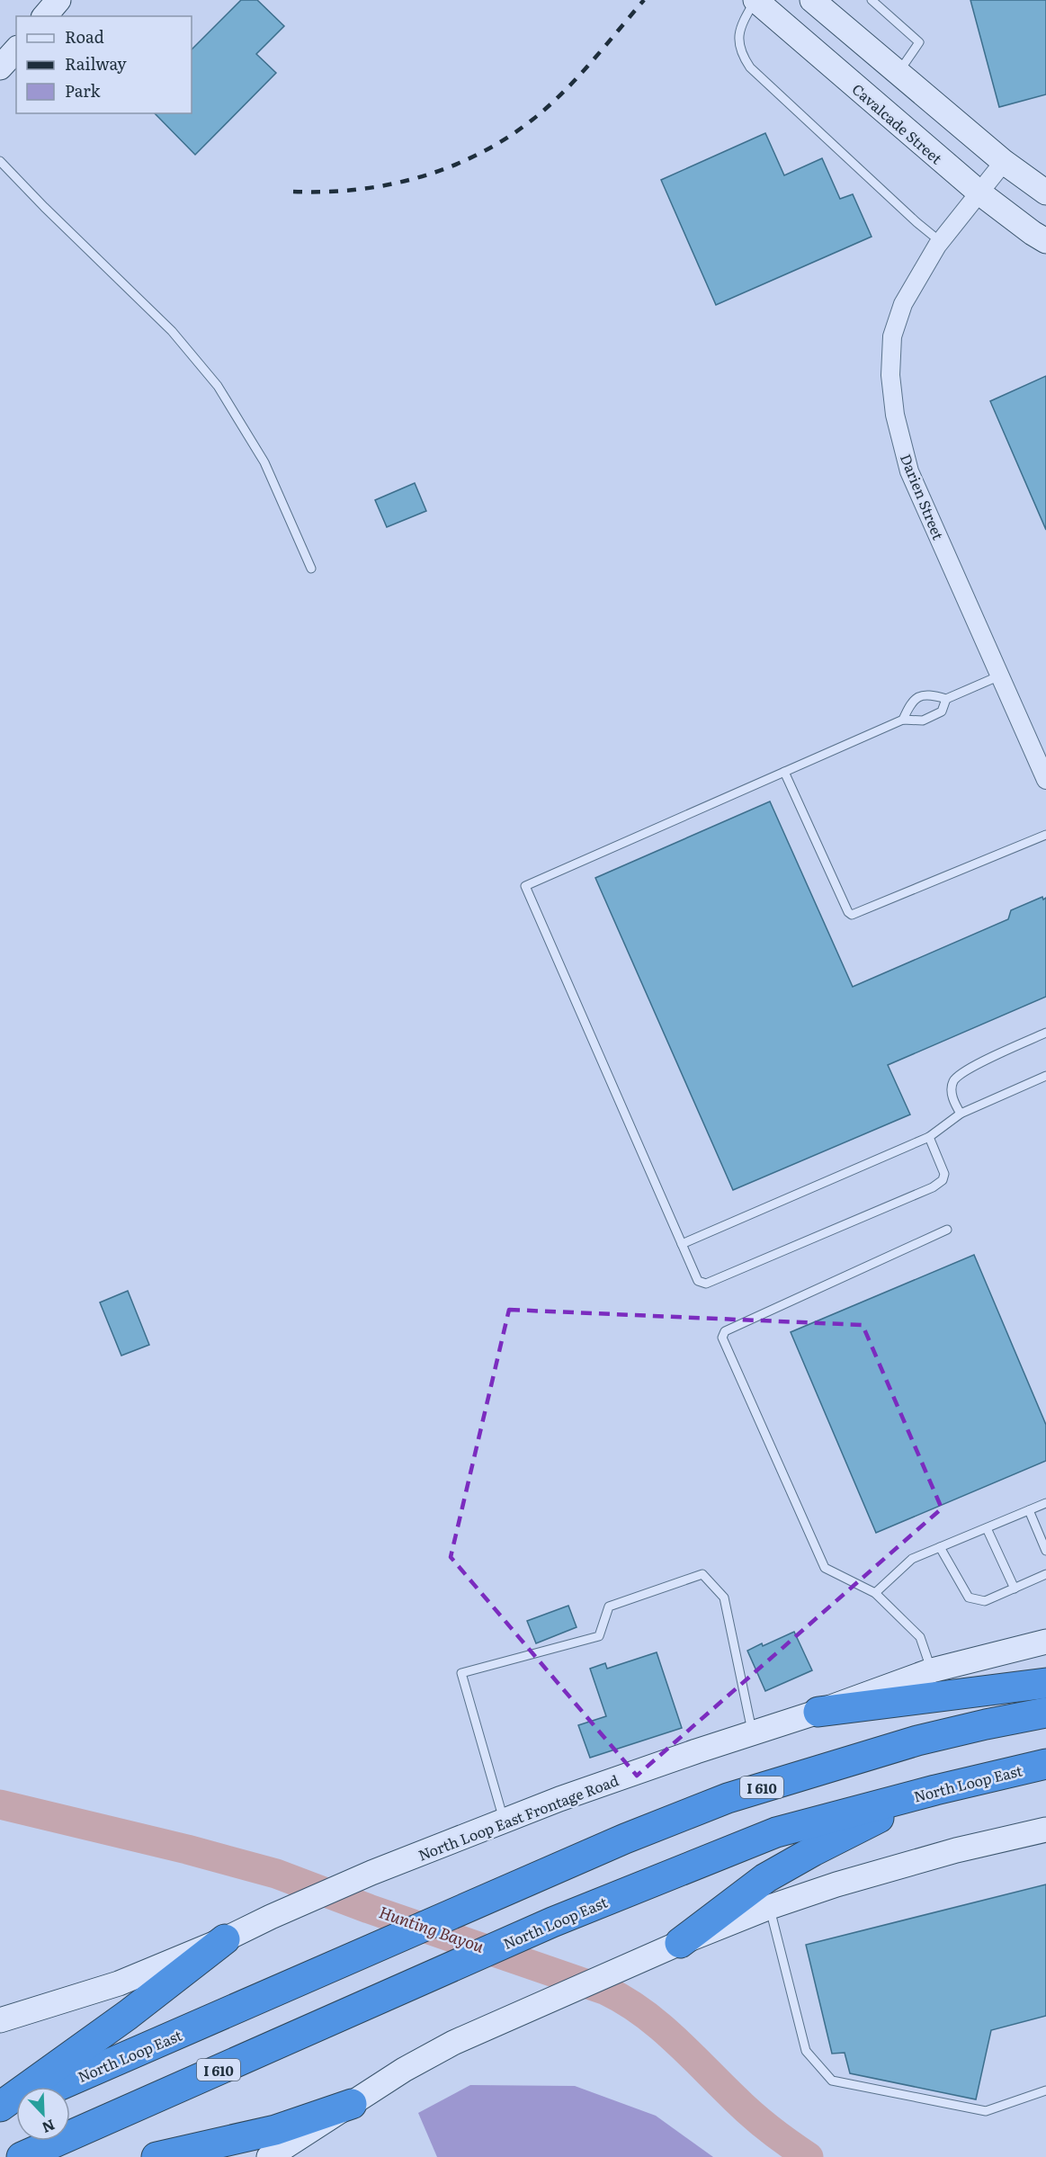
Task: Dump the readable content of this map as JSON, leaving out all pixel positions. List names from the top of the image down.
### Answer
{
  "streets": {
    "highway": ["North Loop East", "I 610"],
    "main road": ["Cavalcade Street", "North Loop East Frontage Road"],
    "street": ["Darien Street"]
  },
  "crossings": [
    ["Cavalcade Street", "Darien Street"]
  ],
  "water": ["Hunting Bayou"],
  "legend": ["Road", "Railway", "Park"],
  "north": "bottom right"
}
